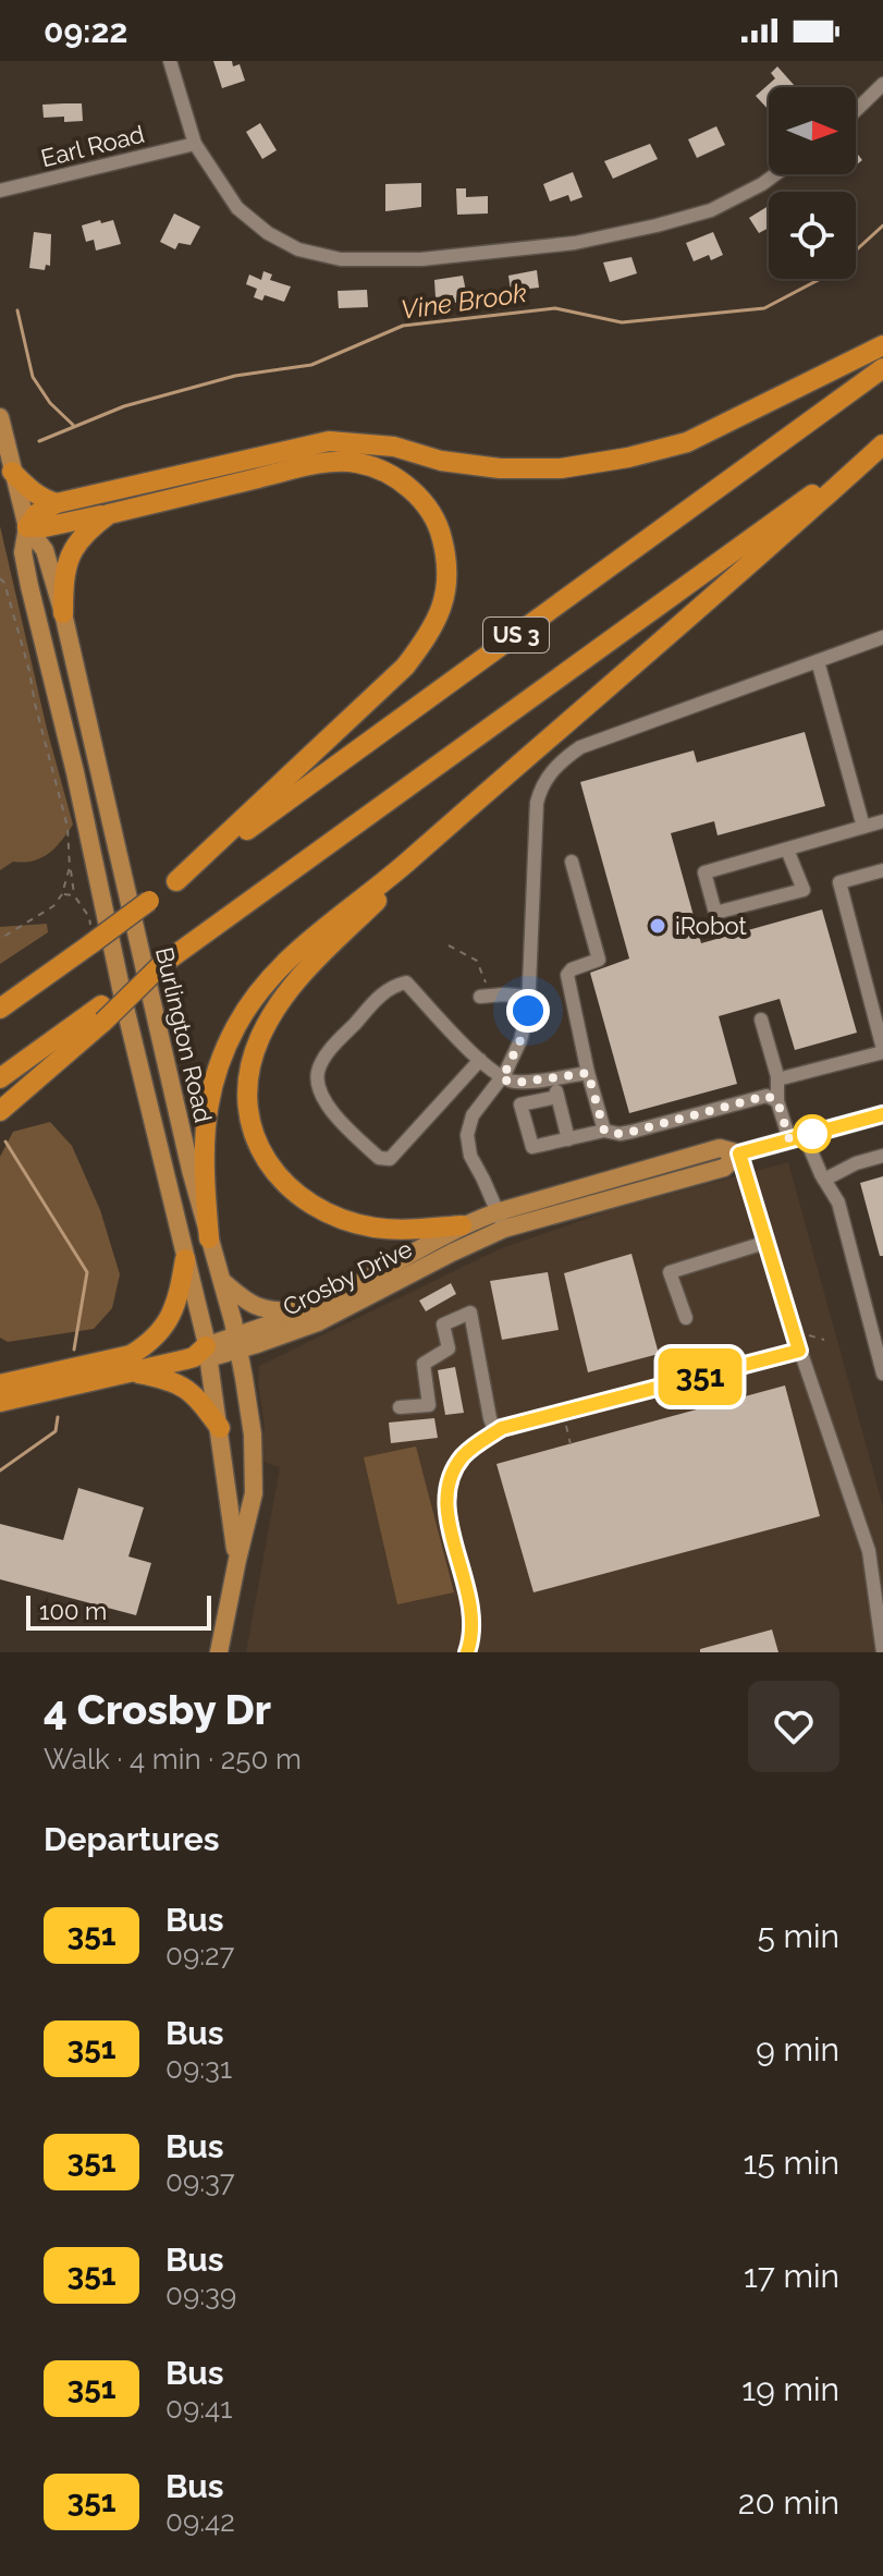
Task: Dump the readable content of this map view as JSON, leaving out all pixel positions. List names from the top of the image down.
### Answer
{
  "streets": {
    "highway": ["US 3"],
    "main road": ["Burlington Road", "Crosby Drive"],
    "street": ["Earl Road"]
  },
  "crossings": [
    ["Burlington Road", "Crosby Drive"]
  ],
  "water": ["Vine Brook"],
  "places": ["iRobot"],
  "lines": ["bus line 351"],
  "scale_bar": "100 m",
  "north": "right",
  "page": {
    "status": "09:22",
    "on_map": "351",
    "scale": "100 m",
    "heading": [
      ["4 Crosby Dr", "Walk · 4 min · 250 m"],
      "Departures"
    ],
    "list": [
      {
        "mark": "351",
        "name": "Bus",
        "note": "09:27",
        "value": "5 min"
      },
      {
        "mark": "351",
        "name": "Bus",
        "note": "09:31",
        "value": "9 min"
      },
      {
        "mark": "351",
        "name": "Bus",
        "note": "09:37",
        "value": "15 min"
      },
      {
        "mark": "351",
        "name": "Bus",
        "note": "09:39",
        "value": "17 min"
      },
      {
        "mark": "351",
        "name": "Bus",
        "note": "09:41",
        "value": "19 min"
      },
      {
        "mark": "351",
        "name": "Bus",
        "note": "09:42",
        "value": "20 min"
      }
    ]
  }
}
